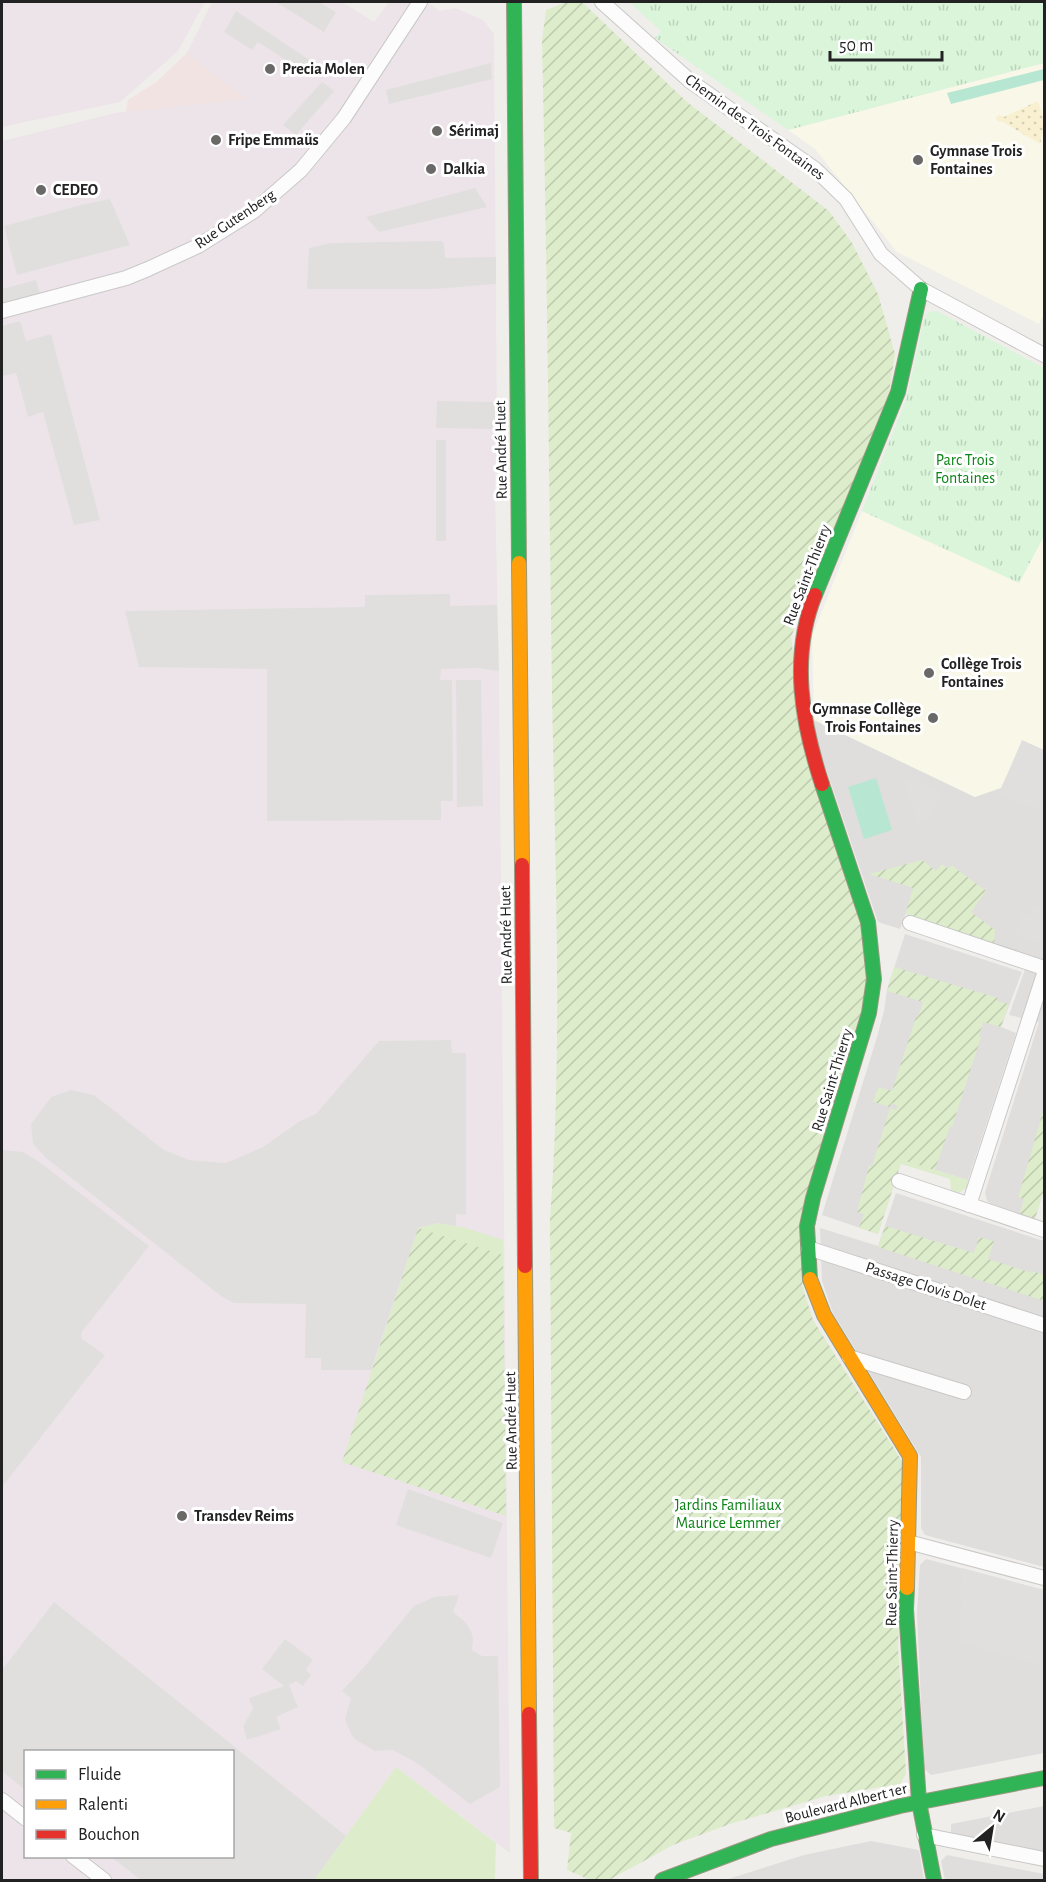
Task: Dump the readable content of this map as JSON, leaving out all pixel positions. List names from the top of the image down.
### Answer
{
  "streets": {
    "street": [
      "Chemin des Trois Fontaines",
      "Rue Gutenberg",
      "Rue André Huet",
      "Rue Saint-Thierry",
      "Passage Clovis Dolet",
      "Boulevard Albert 1er"
    ]
  },
  "crossings": [
    ["Chemin des Trois Fontaines", "Rue Saint-Thierry"],
    ["Rue Saint-Thierry", "Passage Clovis Dolet"],
    ["Rue Saint-Thierry", "Boulevard Albert 1er"]
  ],
  "parks": ["Parc Trois Fontaines", "Jardins Familiaux Maurice Lemmer"],
  "places": [
    "Precia Molen",
    "Sérimaj",
    "Fripe Emmaüs",
    "Gymnase Trois Fontaines",
    "Dalkia",
    "CEDEO",
    "Collège Trois Fontaines",
    "Gymnase Collège Trois Fontaines",
    "Transdev Reims"
  ],
  "legend": ["Fluide", "Ralenti", "Bouchon"],
  "scale_bar": "50 m",
  "north": "top right"
}
